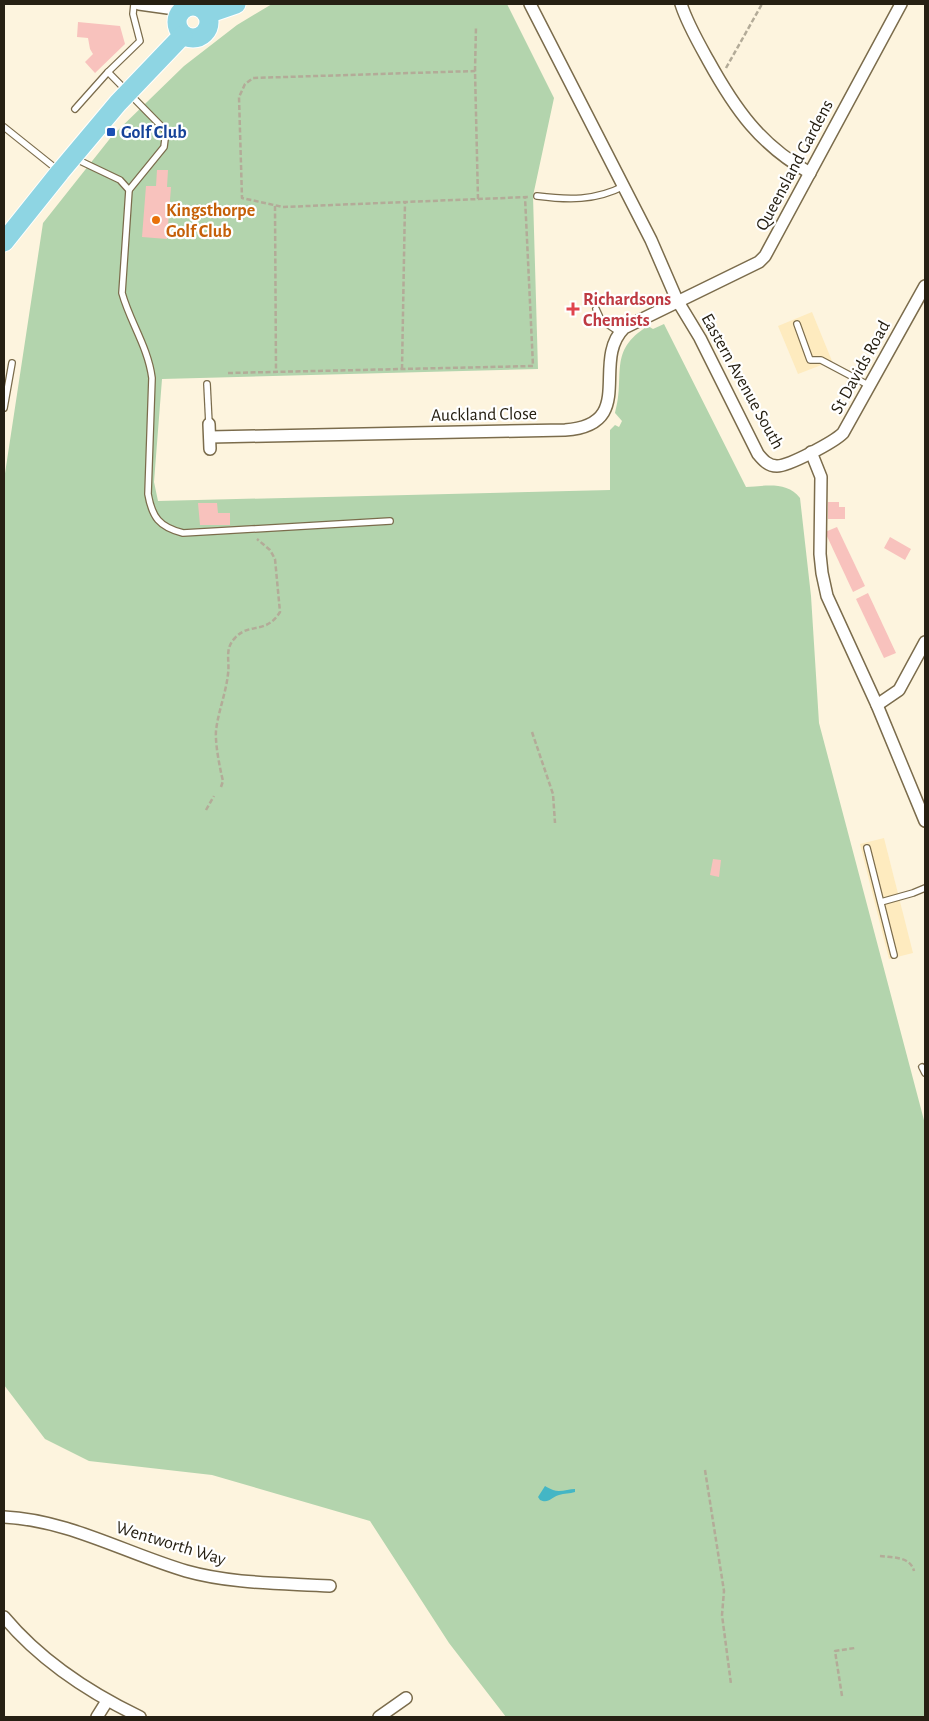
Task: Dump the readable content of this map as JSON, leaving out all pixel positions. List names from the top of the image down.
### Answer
{
  "streets": {
    "street": [
      "Queensland Gardens",
      "St Davids Road",
      "Eastern Avenue South",
      "Auckland Close",
      "Wentworth Way"
    ]
  },
  "crossings": [
    ["Queensland Gardens", "Eastern Avenue South"],
    ["St Davids Road", "Eastern Avenue South"]
  ],
  "places": {
    "transit": ["Golf Club"],
    "other": ["Kingsthorpe Golf Club"],
    "health": ["Richardsons Chemists"]
  }
}
